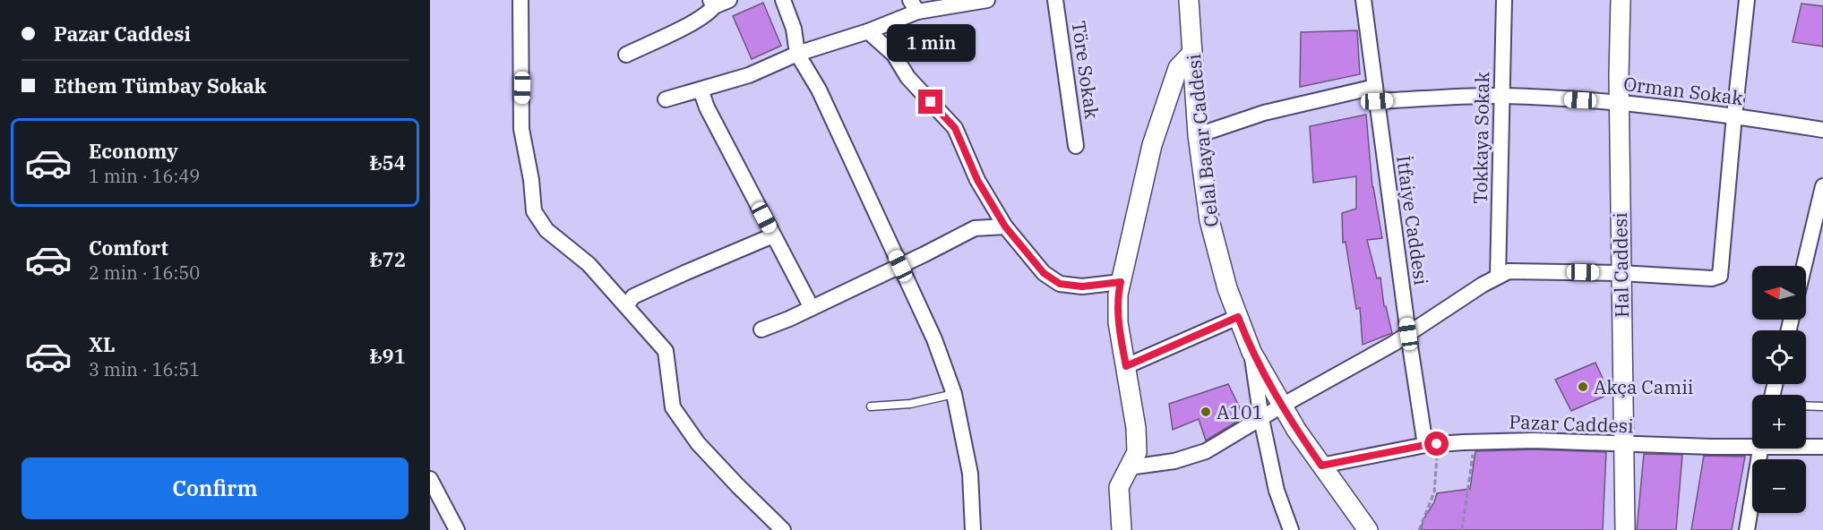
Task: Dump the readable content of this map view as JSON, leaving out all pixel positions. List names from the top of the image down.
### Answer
{
  "streets": {
    "street": [
      "Töre Sokak",
      "Orman Sokak",
      "Tokkaya Sokak",
      "Celal Bayar Caddesi",
      "İtfaiye Caddesi",
      "Hal Caddesi",
      "Pazar Caddesi"
    ]
  },
  "crossings": [
    ["Orman Sokak", "Tokkaya Sokak"],
    ["Orman Sokak", "Celal Bayar Caddesi"],
    ["Orman Sokak", "İtfaiye Caddesi"],
    ["Orman Sokak", "Hal Caddesi"],
    ["Celal Bayar Caddesi", "Pazar Caddesi"],
    ["İtfaiye Caddesi", "Pazar Caddesi"],
    ["Hal Caddesi", "Pazar Caddesi"]
  ],
  "places": ["Akça Camii", "A101"],
  "north": "left",
  "page": {
    "banner": ["Pazar Caddesi", "Ethem Tümbay Sokak"],
    "bubble": "1 min",
    "list": [
      {
        "name": "Economy",
        "note": "1 min · 16:49",
        "value": "₺54"
      },
      {
        "name": "Comfort",
        "note": "2 min · 16:50",
        "value": "₺72"
      },
      {
        "name": "XL",
        "note": "3 min · 16:51",
        "value": "₺91"
      }
    ],
    "map_buttons": ["+", "−"],
    "buttons": "Confirm"
  }
}
